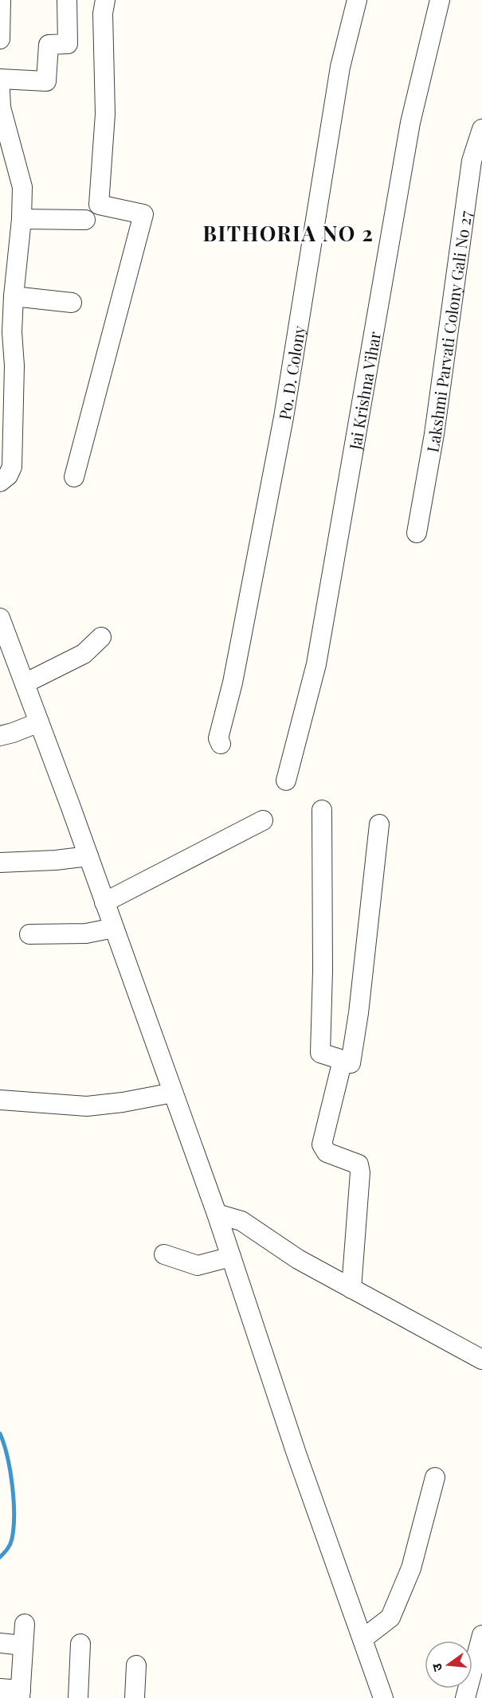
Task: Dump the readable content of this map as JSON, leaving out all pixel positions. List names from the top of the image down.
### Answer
{
  "streets": {
    "street": ["Lakshmi Parvati Colony Gali No 27", "Po. D. Colony", "Jai Krishna Vihar"]
  },
  "districts": ["BITHORIA NO 2"],
  "north": "left"
}
